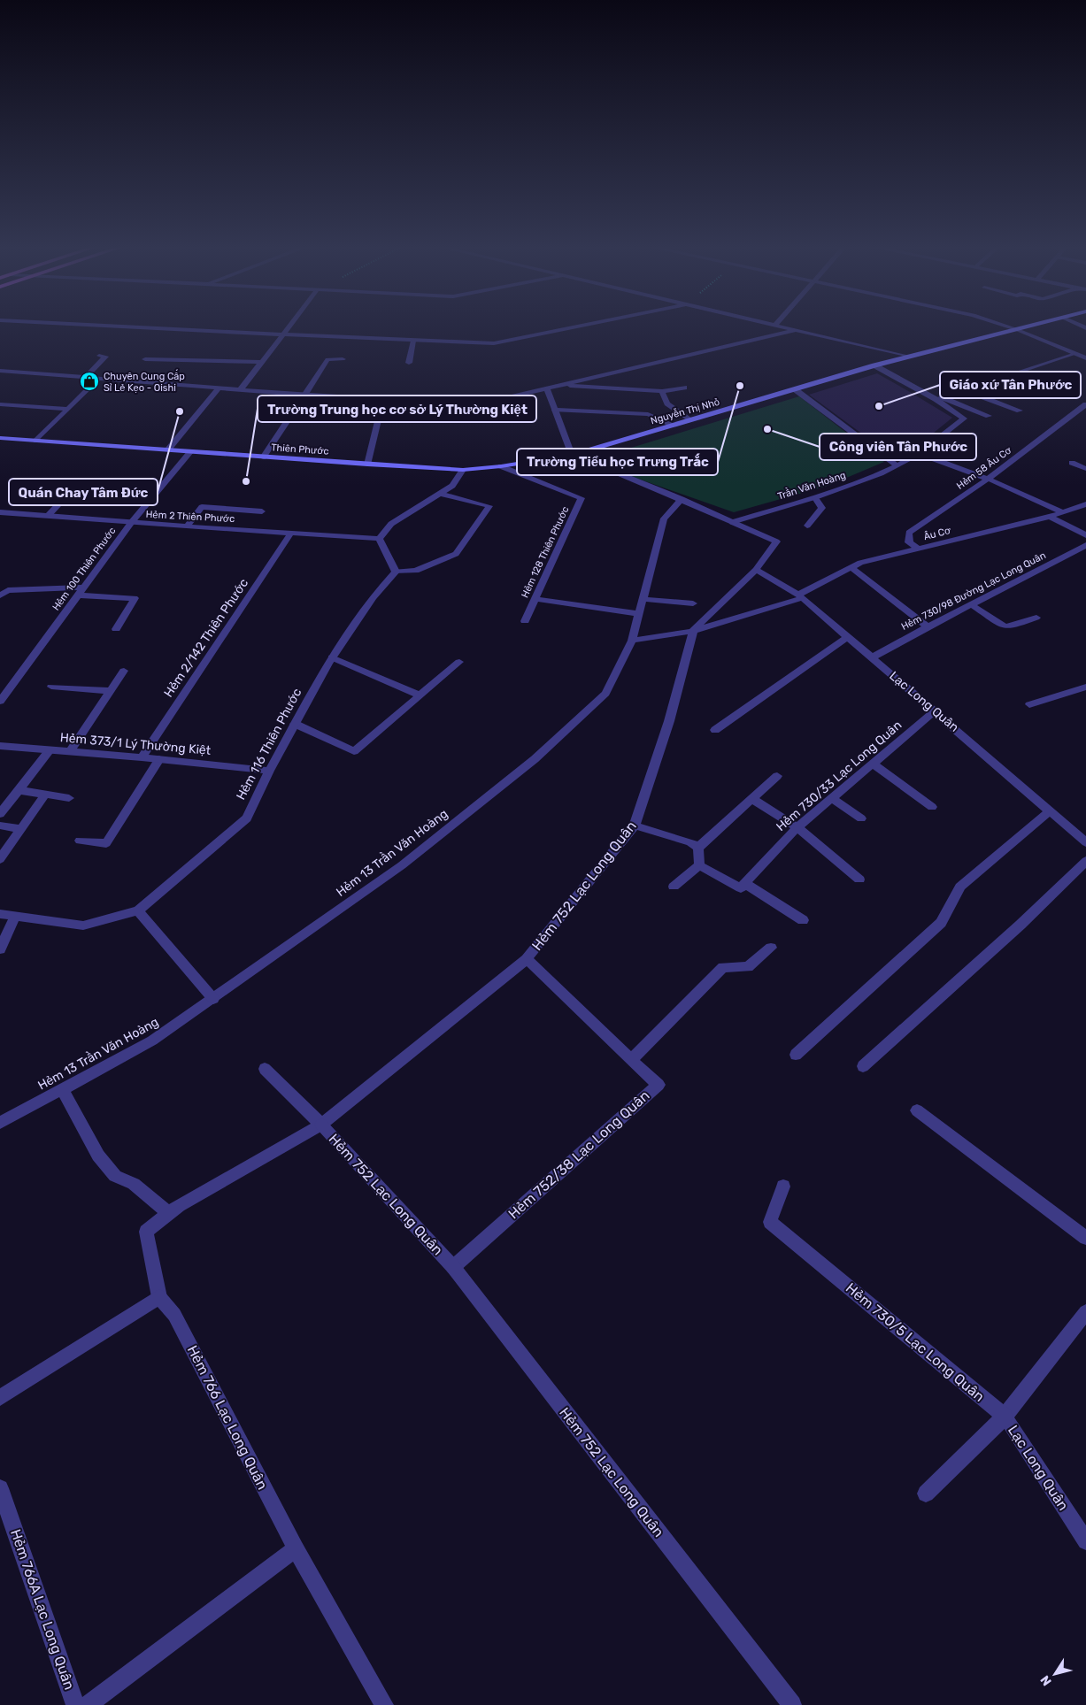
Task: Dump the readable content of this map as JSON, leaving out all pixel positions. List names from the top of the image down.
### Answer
{
  "streets": {
    "street": [
      "Nguyễn Thị Nhỏ",
      "Thiên Phước",
      "Hẻm 58 Âu Cơ",
      "Trần Văn Hoàng",
      "Hẻm 2 Thiên Phước",
      "Âu Cơ",
      "Hẻm 128 Thiên Phước",
      "Hẻm 100 Thiên Phước",
      "Hẻm 730/98 Đường Lạc Long Quân",
      "Hẻm 2/142 Thiên Phước",
      "Lạc Long Quân",
      "Hẻm 373/1 Lý Thường Kiệt",
      "Hẻm 116 Thiên Phước",
      "Hẻm 730/33 Lạc Long Quân",
      "Hẻm 13 Trần Văn Hoàng",
      "Hẻm 752 Lạc Long Quân",
      "Hẻm 752/38 Lạc Long Quân",
      "Hẻm 730/5 Lạc Long Quân",
      "Hẻm 766 Lạc Long Quân",
      "Hẻm 766A Lạc Long Quân"
    ]
  },
  "crossings": [
    ["Nguyễn Thị Nhỏ", "Thiên Phước"],
    ["Nguyễn Thị Nhỏ", "Trần Văn Hoàng"],
    ["Thiên Phước", "Hẻm 128 Thiên Phước"],
    ["Thiên Phước", "Hẻm 100 Thiên Phước"],
    ["Hẻm 58 Âu Cơ", "Âu Cơ"],
    ["Hẻm 2 Thiên Phước", "Hẻm 100 Thiên Phước"],
    ["Hẻm 2 Thiên Phước", "Hẻm 2/142 Thiên Phước"],
    ["Âu Cơ", "Lạc Long Quân"],
    ["Âu Cơ", "Hẻm 752 Lạc Long Quân"],
    ["Hẻm 730/98 Đường Lạc Long Quân", "Lạc Long Quân"],
    ["Hẻm 2/142 Thiên Phước", "Hẻm 373/1 Lý Thường Kiệt"],
    ["Lạc Long Quân", "Hẻm 730/33 Lạc Long Quân"],
    ["Lạc Long Quân", "Hẻm 730/5 Lạc Long Quân"],
    ["Hẻm 373/1 Lý Thường Kiệt", "Hẻm 116 Thiên Phước"],
    ["Hẻm 752 Lạc Long Quân", "Hẻm 752/38 Lạc Long Quân"]
  ],
  "places": {
    "shop": ["Chuyên Cung Cấp Sỉ Lẻ Kẹo - Oishi"],
    "other": [
      "Trường Tiểu học Trưng Trắc",
      "Giáo xứ Tân Phước",
      "Quán Chay Tâm Đức",
      "Công viên Tân Phước",
      "Trường Trung học cơ sở Lý Thường Kiệt"
    ]
  },
  "north": "bottom left"
}
